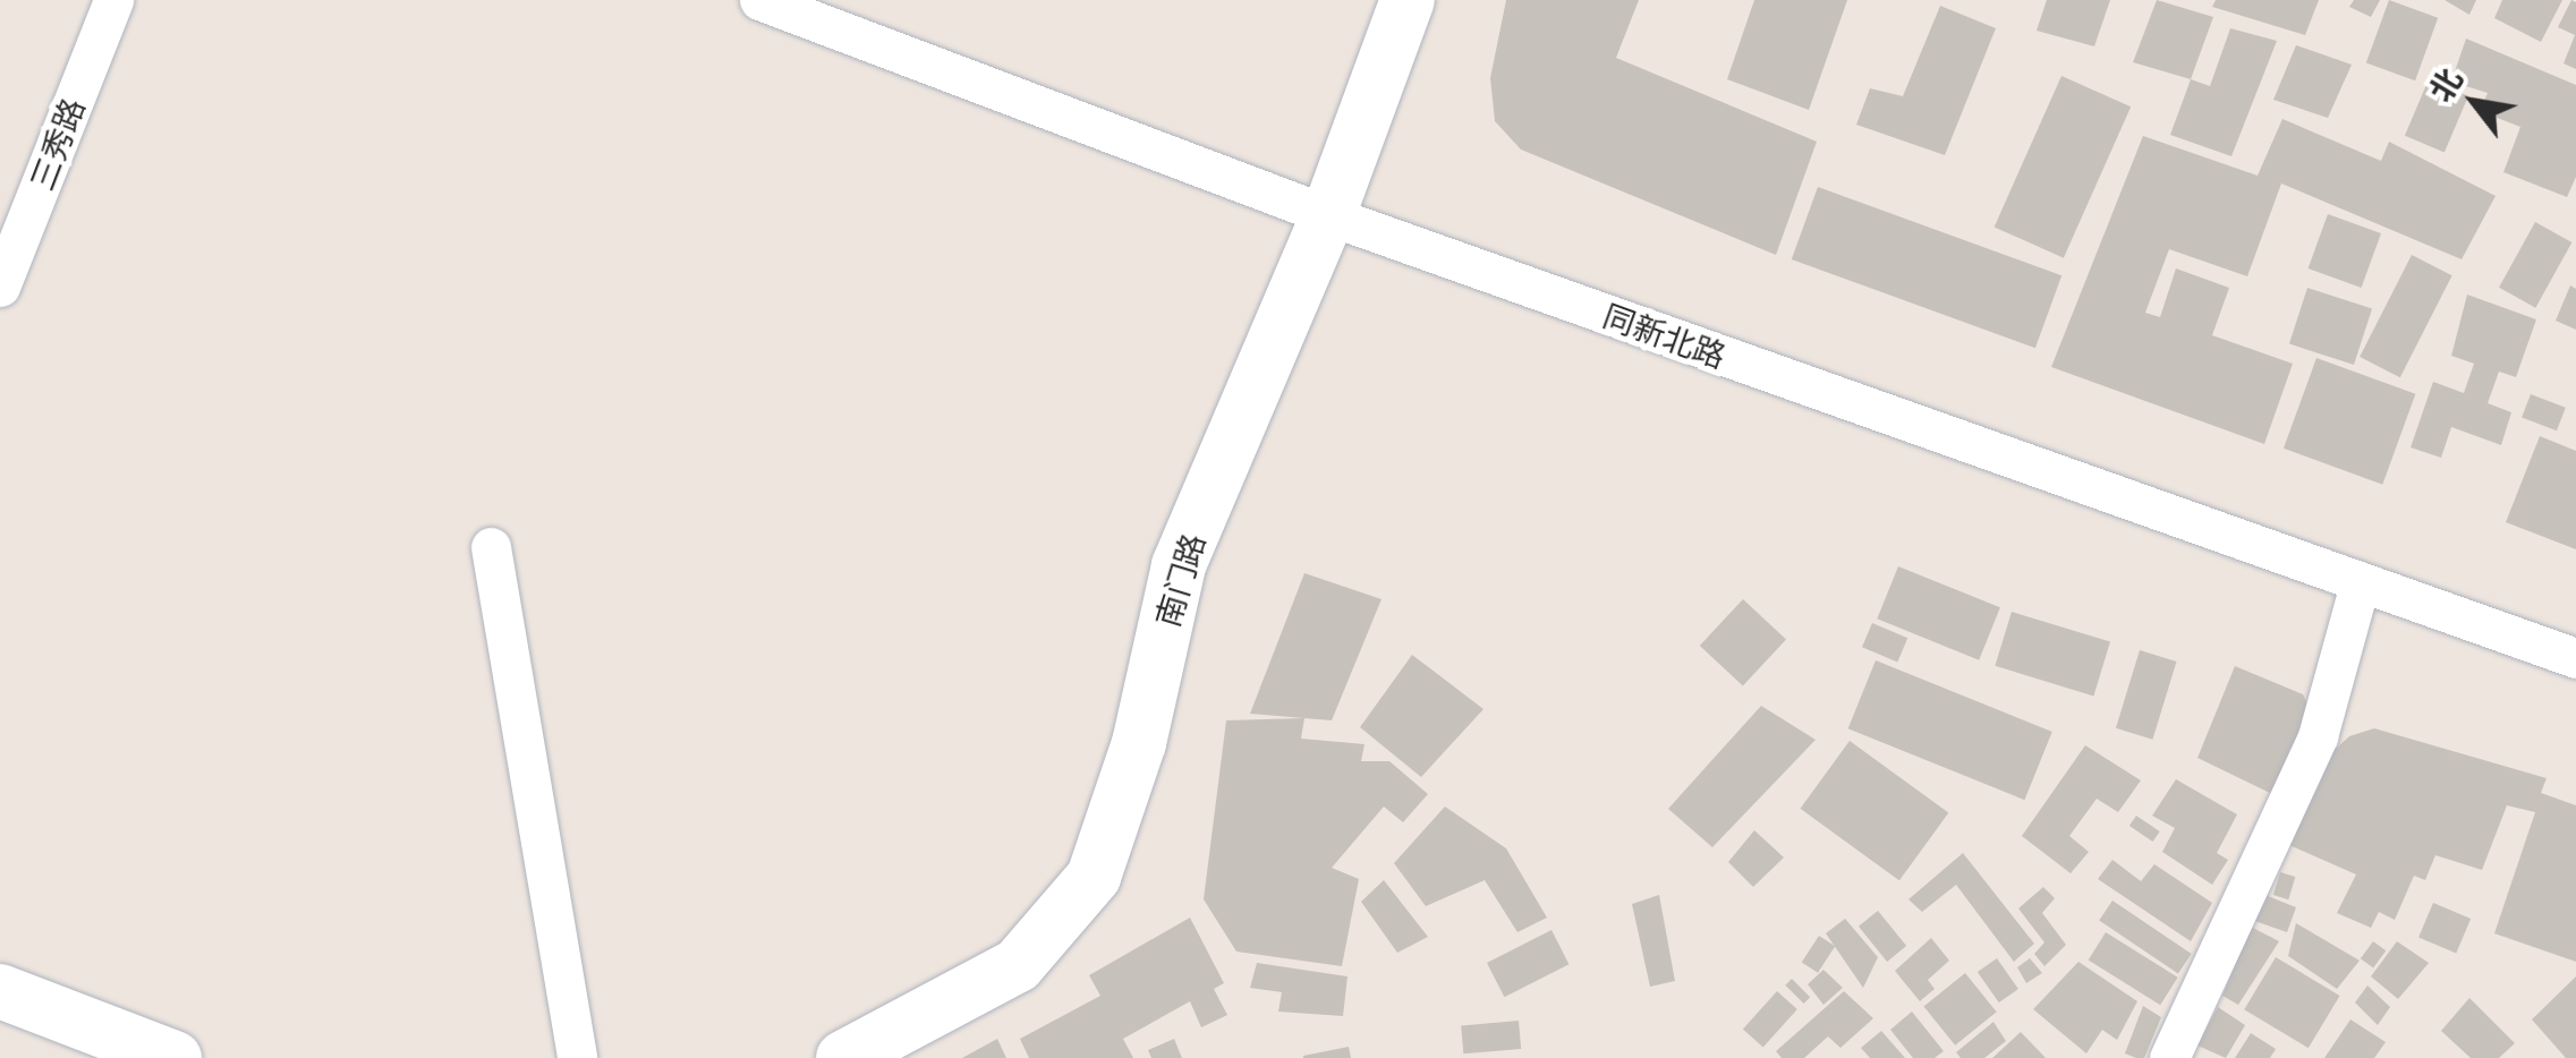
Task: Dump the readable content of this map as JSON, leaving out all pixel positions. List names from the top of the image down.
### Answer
{
  "streets": {
    "main road": ["南门路"],
    "street": ["三秀路", "同新北路"]
  },
  "crossings": [
    ["同新北路", "南门路"]
  ],
  "north": "top left"
}
